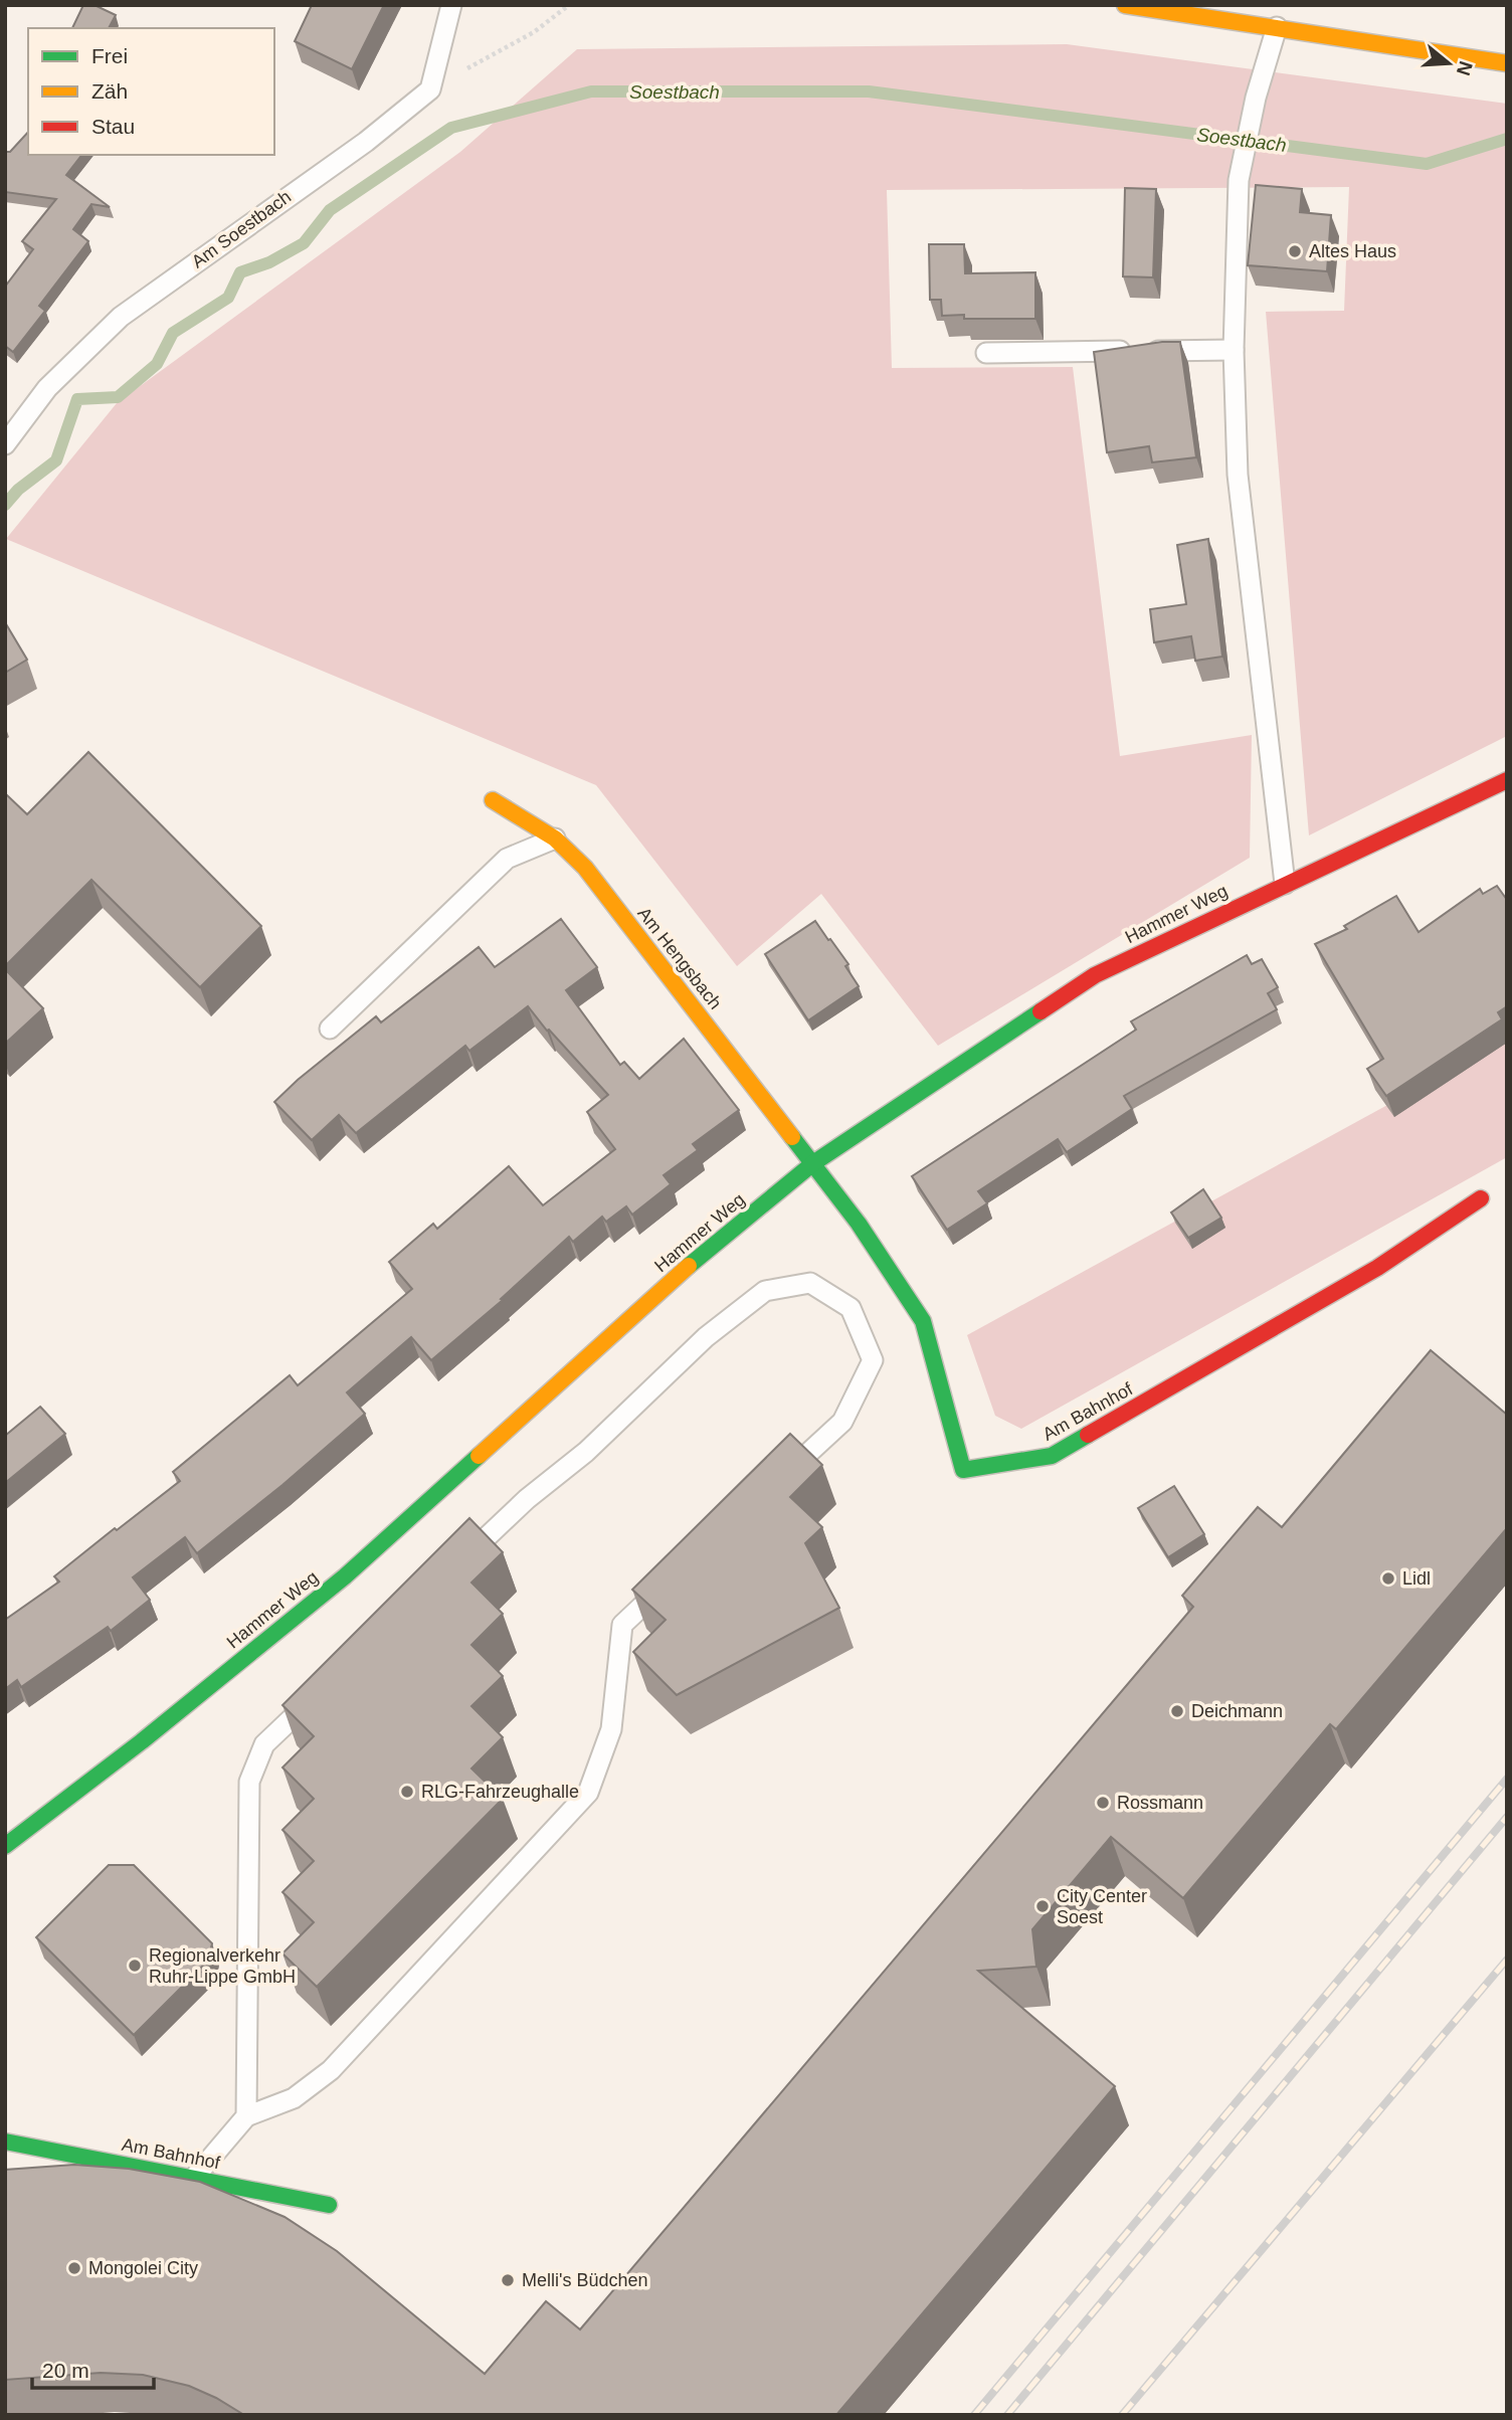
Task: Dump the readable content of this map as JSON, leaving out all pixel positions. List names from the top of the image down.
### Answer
{
  "streets": {
    "street": ["Hammer Weg", "Am Hengsbach", "Am Bahnhof"],
    "lane": ["Am Soestbach"]
  },
  "crossings": [
    ["Hammer Weg", "Am Hengsbach"],
    ["Hammer Weg", "Am Bahnhof"],
    ["Am Hengsbach", "Am Bahnhof"]
  ],
  "water": ["Soestbach"],
  "places": [
    "Altes Haus",
    "Lidl",
    "Deichmann",
    "RLG-Fahrzeughalle",
    "Rossmann",
    "City Center Soest",
    "Regionalverkehr Ruhr-Lippe GmbH",
    "Mongolei City",
    "Melli's Büdchen"
  ],
  "legend": ["Frei", "Zäh", "Stau"],
  "scale_bar": "20 m",
  "north": "right"
}
